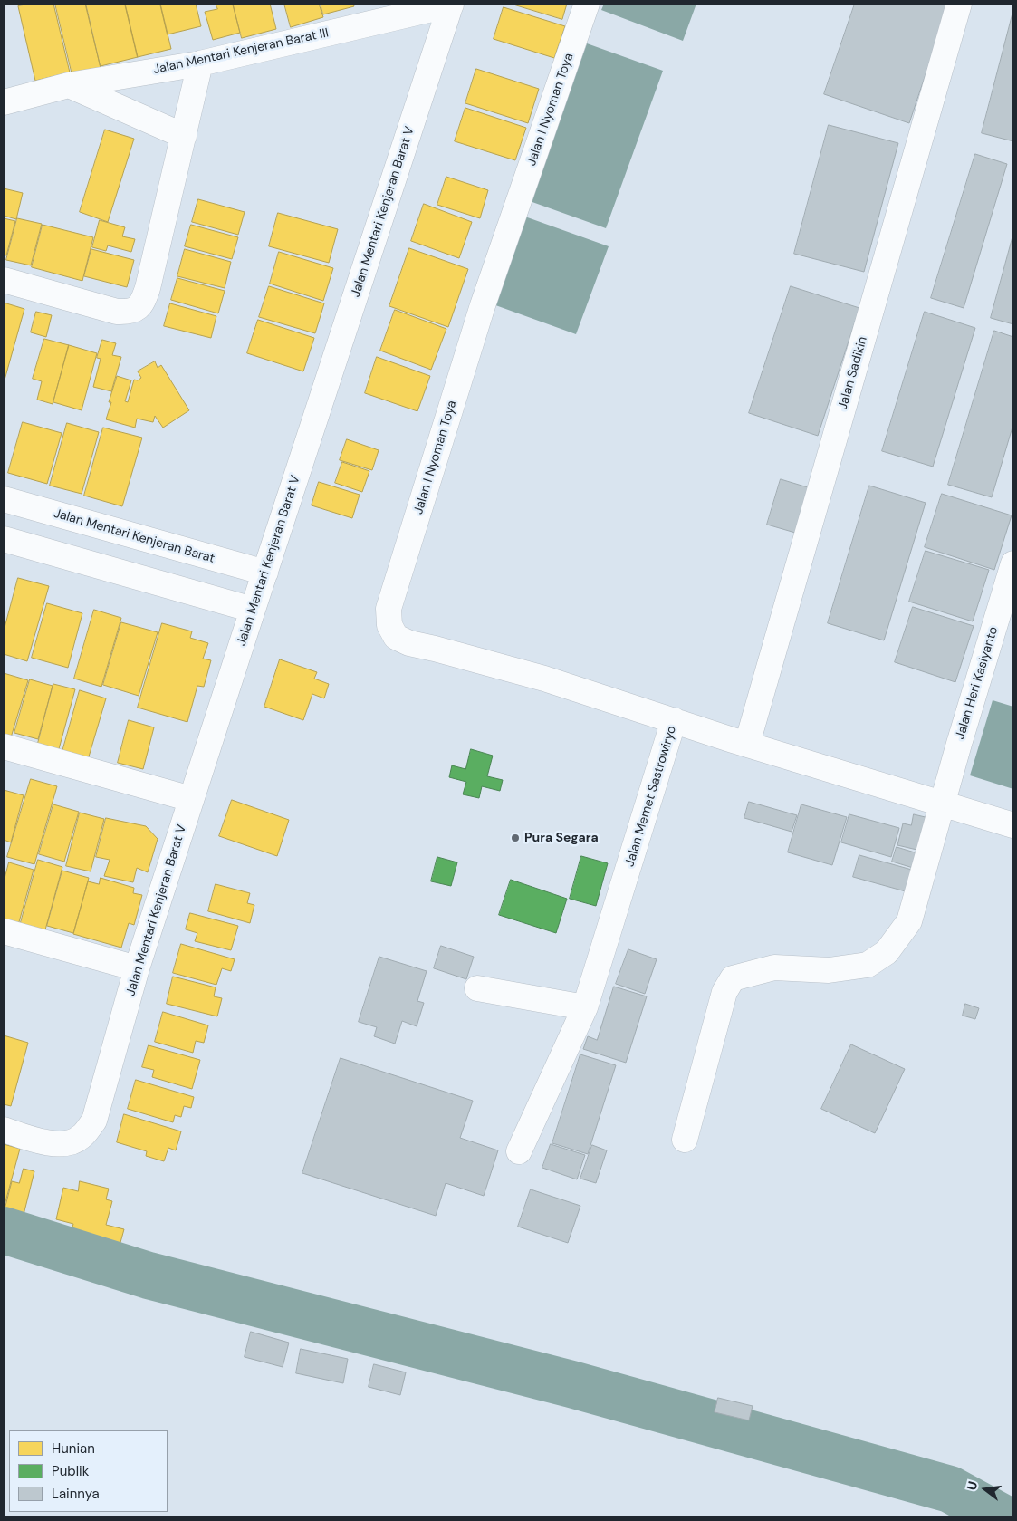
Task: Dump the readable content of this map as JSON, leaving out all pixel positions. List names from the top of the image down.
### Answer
{
  "streets": {
    "street": [
      "Jalan Mentari Kenjeran Barat III",
      "Jalan I Nyoman Toya",
      "Jalan Mentari Kenjeran Barat V",
      "Jalan Sadikin",
      "Jalan Mentari Kenjeran Barat",
      "Jalan Heri Kasiyanto",
      "Jalan Memet Sastrowiryo"
    ]
  },
  "crossings": [
    ["Jalan Mentari Kenjeran Barat III", "Jalan Mentari Kenjeran Barat V"],
    ["Jalan I Nyoman Toya", "Jalan Memet Sastrowiryo"],
    ["Jalan Mentari Kenjeran Barat V", "Jalan Mentari Kenjeran Barat"],
    ["Jalan Sadikin", "Jalan Memet Sastrowiryo"],
    ["Jalan Heri Kasiyanto", "Jalan Memet Sastrowiryo"]
  ],
  "places": ["Pura Segara"],
  "legend": ["Hunian", "Publik", "Lainnya"],
  "north": "left"
}
